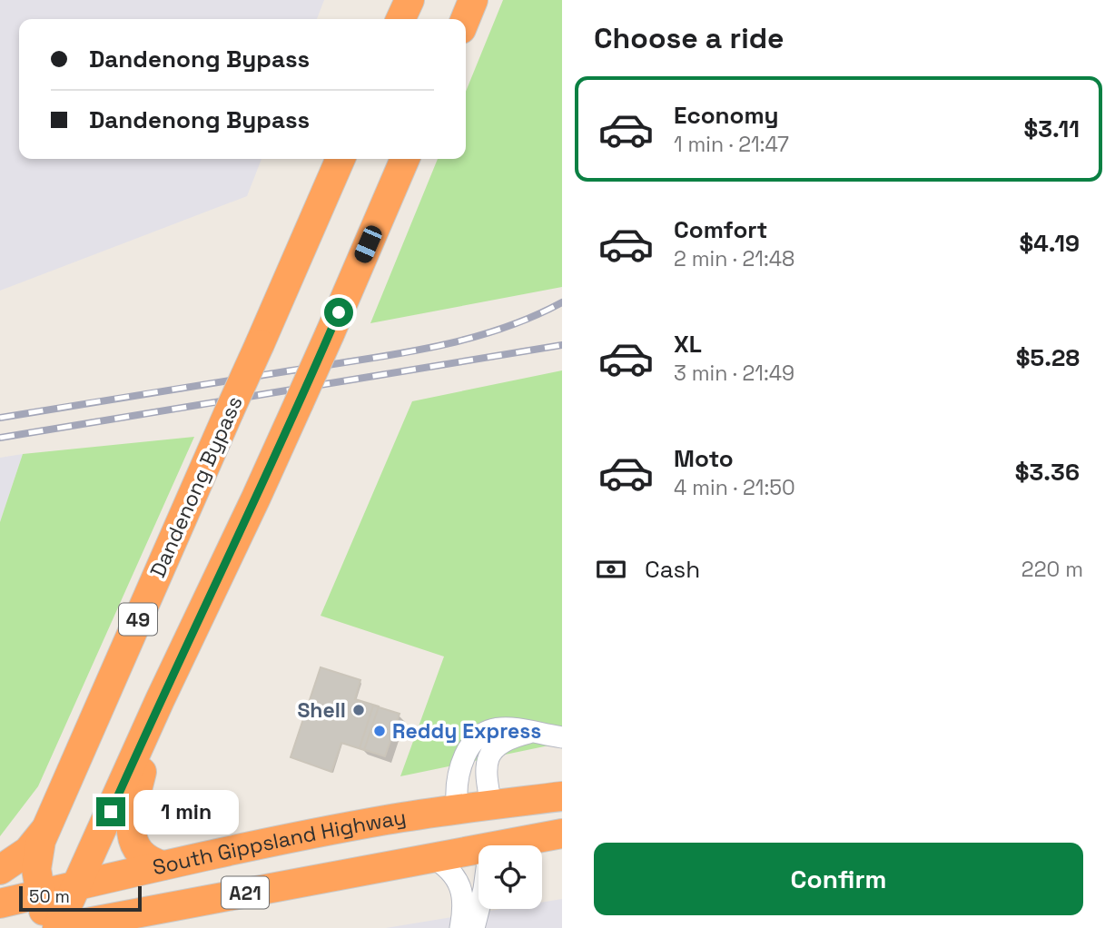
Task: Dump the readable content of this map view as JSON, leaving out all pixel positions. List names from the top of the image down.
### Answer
{
  "streets": {
    "highway": [
      "Dandenong Bypass",
      "49",
      "South Gippsland Highway",
      "A21"
    ]
  },
  "crossings": [
    ["Dandenong Bypass", "49"],
    ["Dandenong Bypass", "South Gippsland Highway"],
    ["49", "South Gippsland Highway"]
  ],
  "places": ["Shell", "Reddy Express"],
  "scale_bar": "50 m",
  "page": {
    "heading": "Choose a ride",
    "banner": ["Dandenong Bypass", "Dandenong Bypass"],
    "list": [
      {
        "name": "Economy",
        "note": "1 min · 21:47",
        "value": "$3.11"
      },
      {
        "name": "Comfort",
        "note": "2 min · 21:48",
        "value": "$4.19"
      },
      {
        "name": "XL",
        "note": "3 min · 21:49",
        "value": "$5.28"
      },
      {
        "name": "Moto",
        "note": "4 min · 21:50",
        "value": "$3.36"
      }
    ],
    "pay": ["Cash", "220 m"],
    "bubble": "1 min",
    "buttons": "Confirm",
    "scale": "50 m"
  }
}
